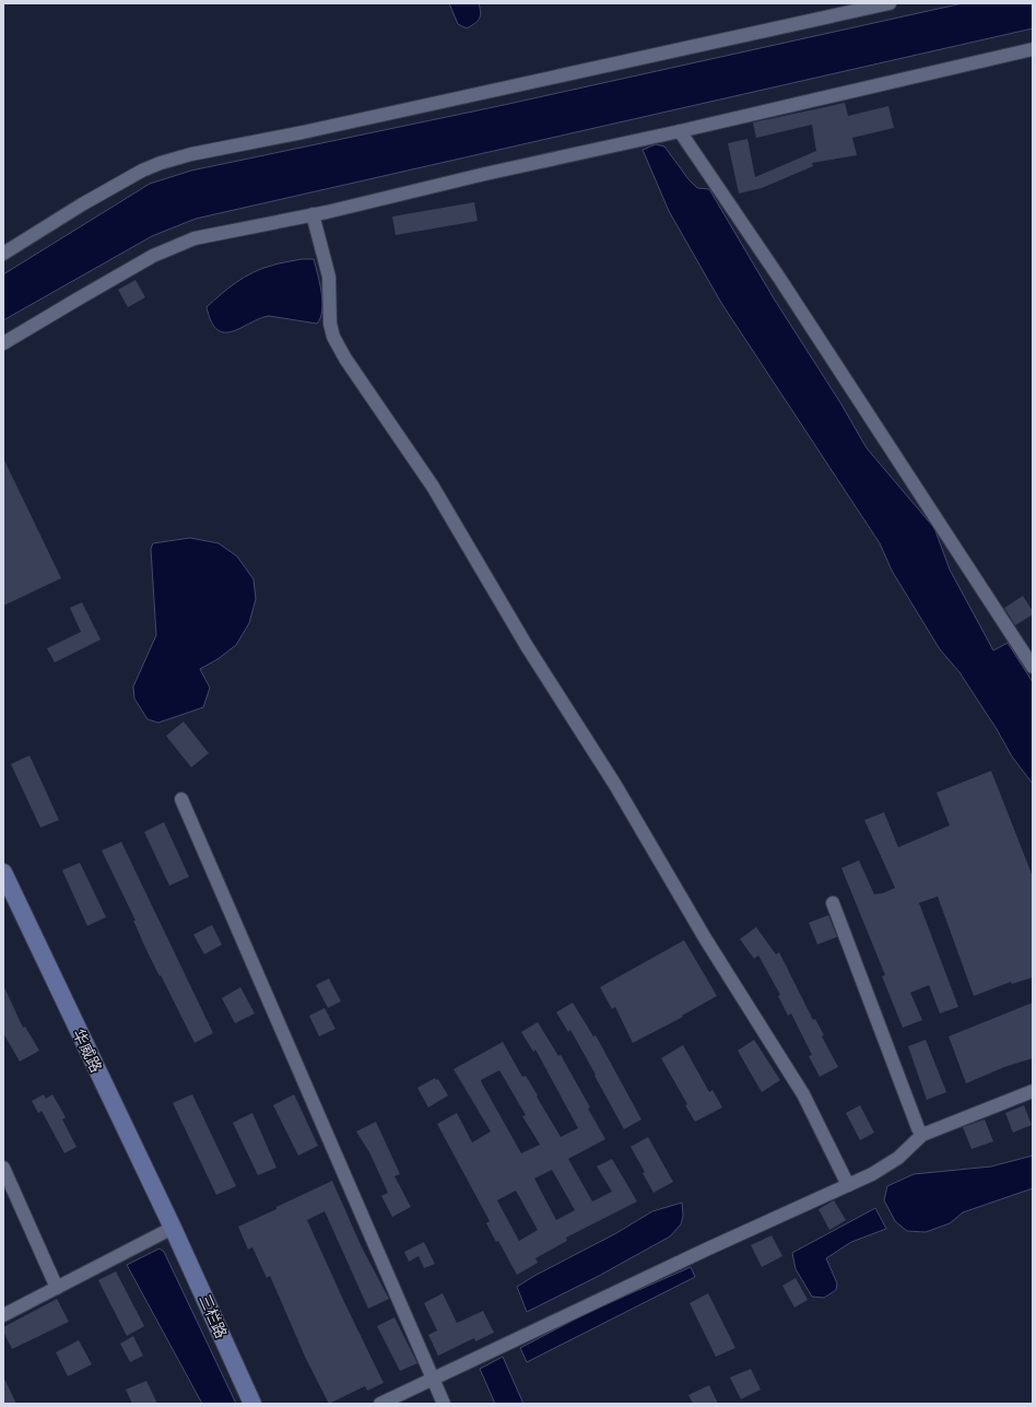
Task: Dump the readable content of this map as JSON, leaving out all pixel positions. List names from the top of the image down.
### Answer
{
  "streets": {
    "main road": ["华威路", "三栏路"]
  },
  "crossings": [
    ["华威路", "三栏路"]
  ]
}
